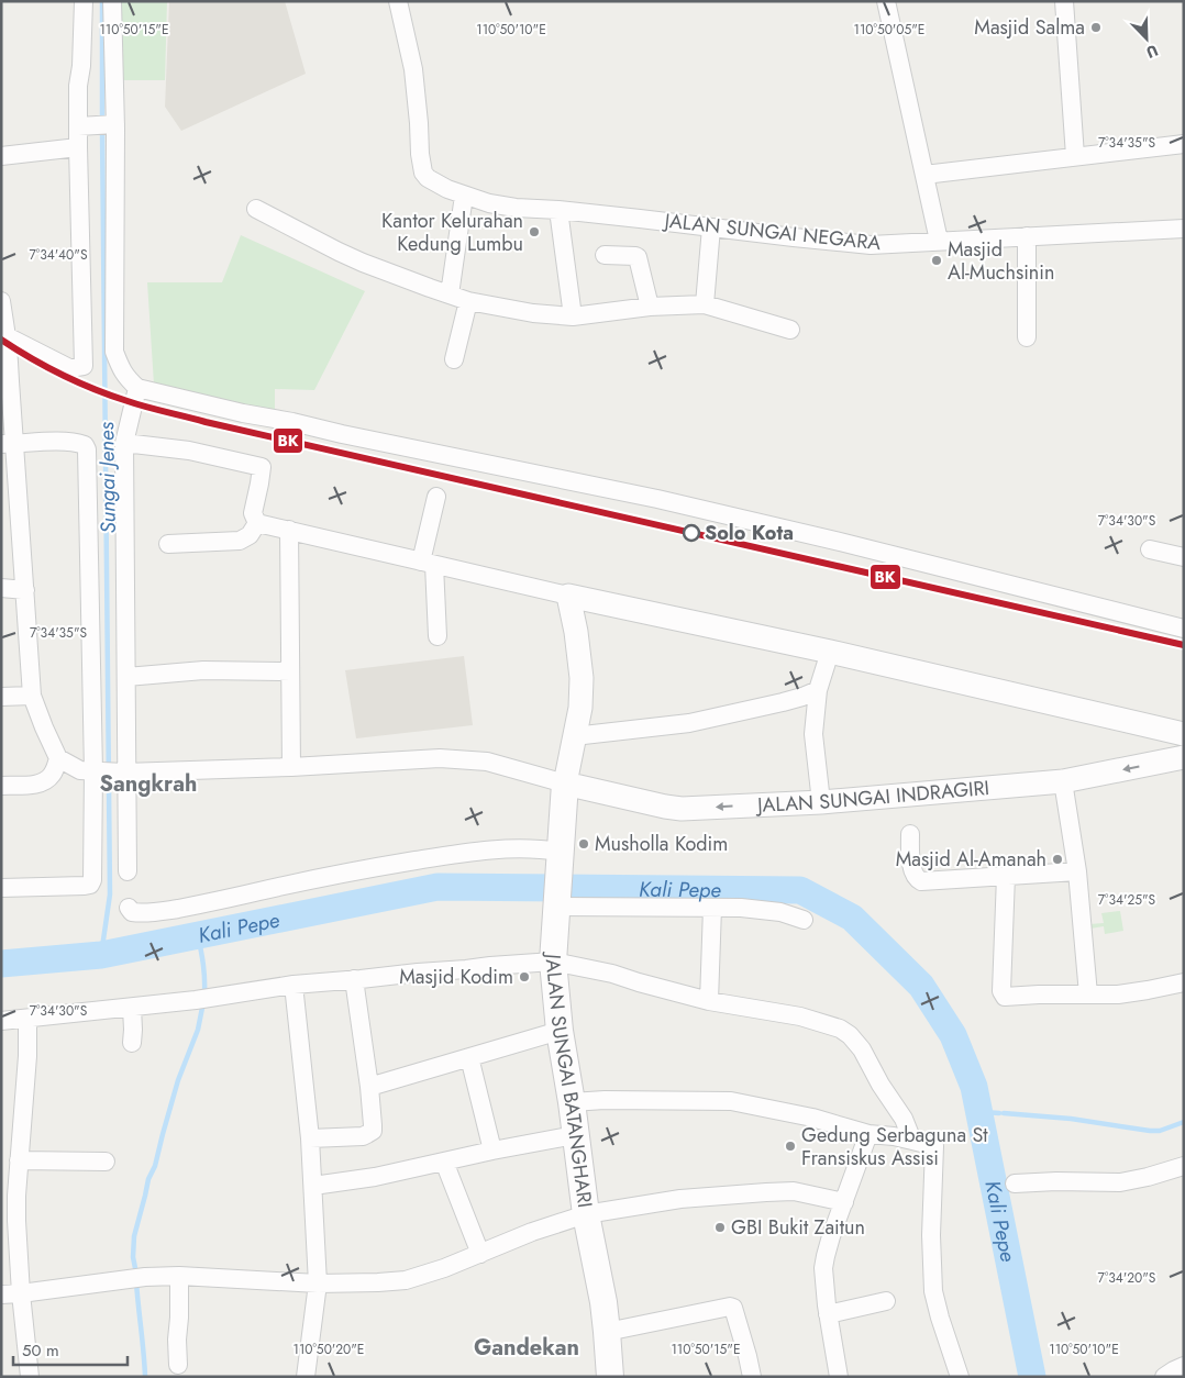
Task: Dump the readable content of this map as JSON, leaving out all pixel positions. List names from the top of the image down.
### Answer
{
  "streets": {
    "main road": ["JALAN SUNGAI BATANGHARI"],
    "street": ["JALAN SUNGAI NEGARA", "JALAN SUNGAI INDRAGIRI"]
  },
  "crossings": [
    ["JALAN SUNGAI INDRAGIRI", "JALAN SUNGAI BATANGHARI"]
  ],
  "districts": ["Sangkrah", "Gandekan"],
  "water": ["Sungai Jenes", "Kali Pepe"],
  "places": [
    "Masjid Salma",
    "Kantor Kelurahan Kedung Lumbu",
    "Masjid Al-Muchsinin",
    "Solo Kota",
    "Musholla Kodim",
    "Masjid Al-Amanah",
    "Masjid Kodim",
    "Gedung Serbaguna St Fransiskus Assisi",
    "GBI Bukit Zaitun"
  ],
  "lines": ["transit line BK"],
  "scale_bar": "50 m",
  "north": "bottom right",
  "coordinates": [
    "110°50'15\"E",
    "110°50'10\"E",
    "110°50'05\"E",
    "7°34'35\"S",
    "7°34'40\"S",
    "7°34'30\"S",
    "7°34'25\"S",
    "7°34'20\"S",
    "110°50'20\"E"
  ]
}
